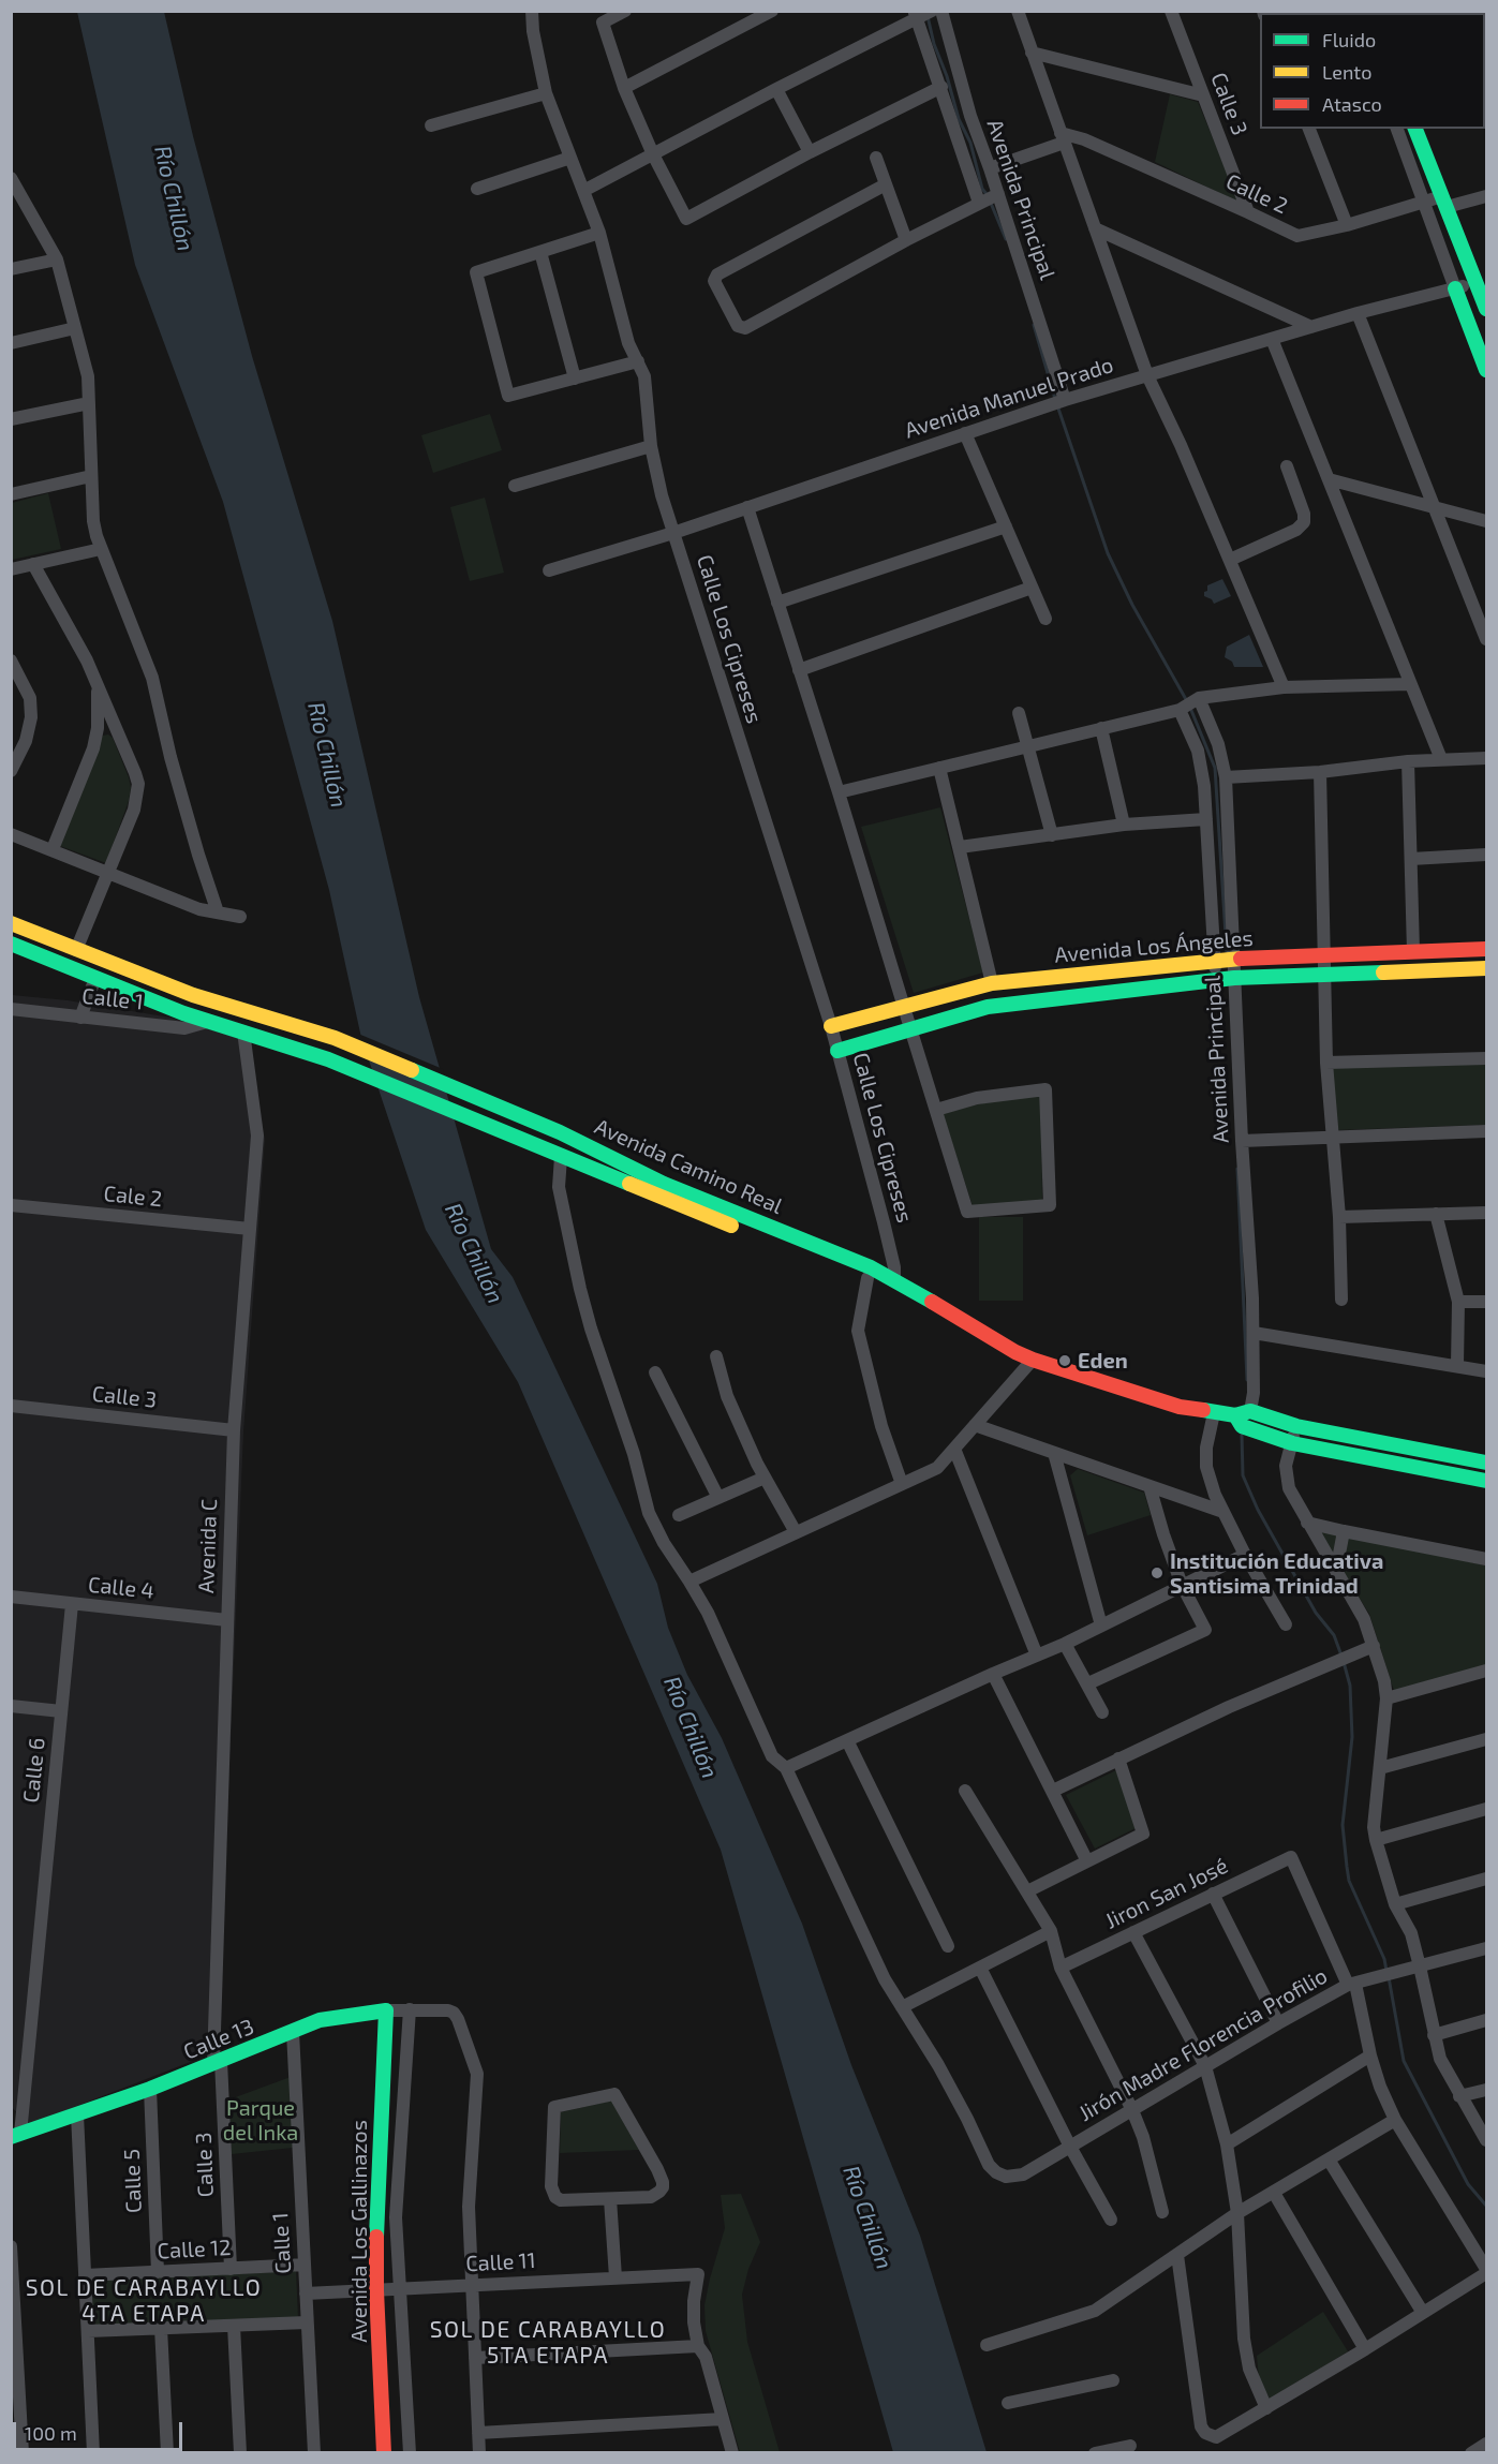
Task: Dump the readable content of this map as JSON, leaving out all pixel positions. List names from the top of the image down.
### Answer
{
  "streets": {
    "main road": [
      "Avenida Manuel Prado",
      "Avenida Los Ángeles",
      "Avenida Camino Real",
      "Calle 13",
      "Avenida Los Gallinazos"
    ],
    "street": [
      "Calle 3",
      "Calle 2",
      "Avenida Principal",
      "Calle Los Cipreses",
      "Calle 1",
      "Cale 2",
      "Avenida C",
      "Calle 4",
      "Calle 6",
      "Jiron San José",
      "Jirón Madre Florencia Profilio",
      "Calle 5",
      "Calle 12",
      "Calle 11"
    ]
  },
  "crossings": [
    ["Calle 3", "Calle 2"],
    ["Calle 3", "Avenida C"],
    ["Calle 3", "Calle 13"],
    ["Calle 3", "Calle 12"],
    ["Avenida Principal", "Avenida Manuel Prado"],
    ["Avenida Principal", "Avenida Los Ángeles"],
    ["Avenida Principal", "Avenida Camino Real"],
    ["Avenida Manuel Prado", "Calle Los Cipreses"],
    ["Calle Los Cipreses", "Avenida Los Ángeles"],
    ["Calle Los Cipreses", "Avenida Camino Real"],
    ["Calle 1", "Avenida Camino Real"],
    ["Calle 1", "Calle 13"],
    ["Calle 1", "Calle 12"],
    ["Calle 1", "Calle 11"],
    ["Avenida Camino Real", "Avenida C"],
    ["Cale 2", "Avenida C"],
    ["Avenida C", "Calle 4"],
    ["Avenida C", "Calle 13"],
    ["Calle 4", "Calle 6"],
    ["Calle 6", "Calle 13"],
    ["Jiron San José", "Jirón Madre Florencia Profilio"],
    ["Calle 13", "Calle 5"],
    ["Calle 13", "Avenida Los Gallinazos"],
    ["Calle 13", "Calle 11"],
    ["Calle 5", "Calle 12"],
    ["Avenida Los Gallinazos", "Calle 11"]
  ],
  "districts": ["SOL DE CARABAYLLO 4TA ETAPA", "SOL DE CARABAYLLO 5TA ETAPA"],
  "water": ["Río Chillón"],
  "parks": ["Parque del Inka"],
  "places": ["Eden", "Institución Educativa Santisima Trinidad"],
  "legend": ["Fluido", "Lento", "Atasco"],
  "scale_bar": "100 m"
}
